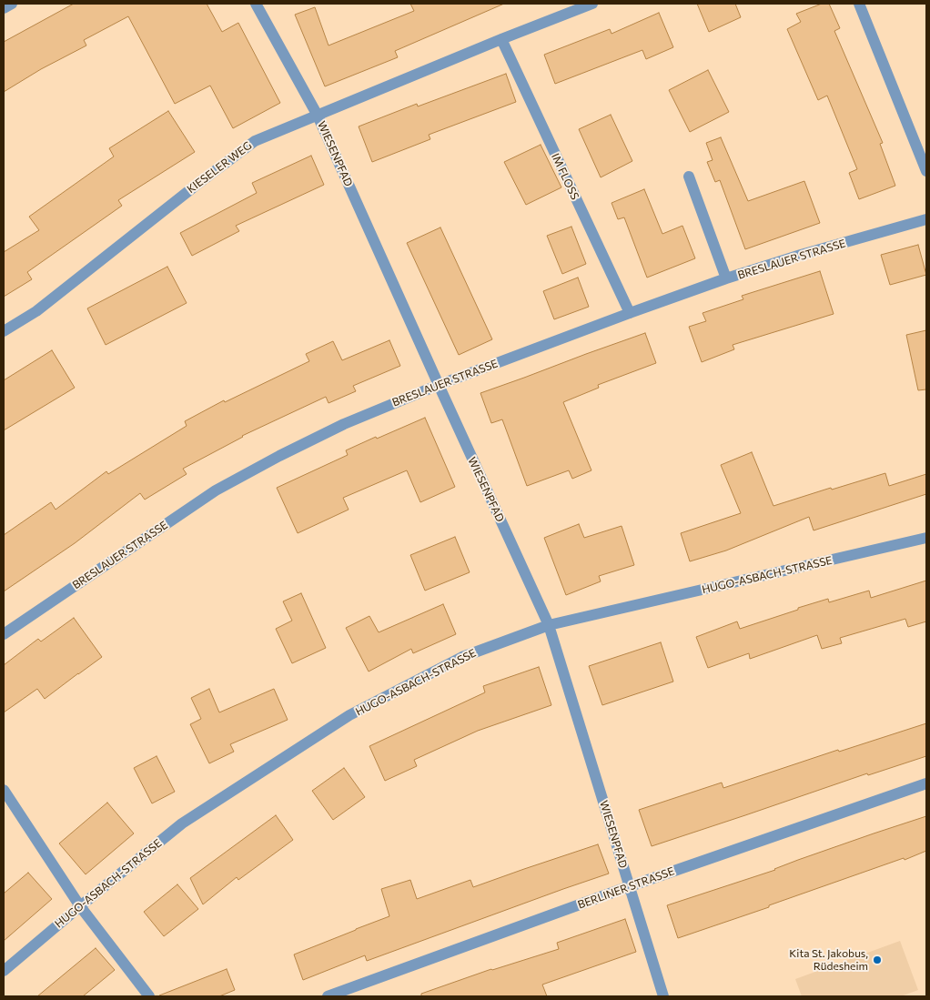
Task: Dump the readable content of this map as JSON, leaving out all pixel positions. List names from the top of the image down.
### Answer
{
  "streets": {
    "street": [
      "WIESENPFAD",
      "KIESELER WEG",
      "IM FLOSS",
      "BRESLAUER STRASSE",
      "HUGO-ASBACH-STRASSE",
      "BERLINER STRASSE"
    ]
  },
  "crossings": [
    ["WIESENPFAD", "KIESELER WEG"],
    ["WIESENPFAD", "BRESLAUER STRASSE"],
    ["WIESENPFAD", "HUGO-ASBACH-STRASSE"],
    ["WIESENPFAD", "BERLINER STRASSE"],
    ["KIESELER WEG", "IM FLOSS"],
    ["IM FLOSS", "BRESLAUER STRASSE"]
  ],
  "places": ["Kita St. Jakobus, Rüdesheim"]
}
